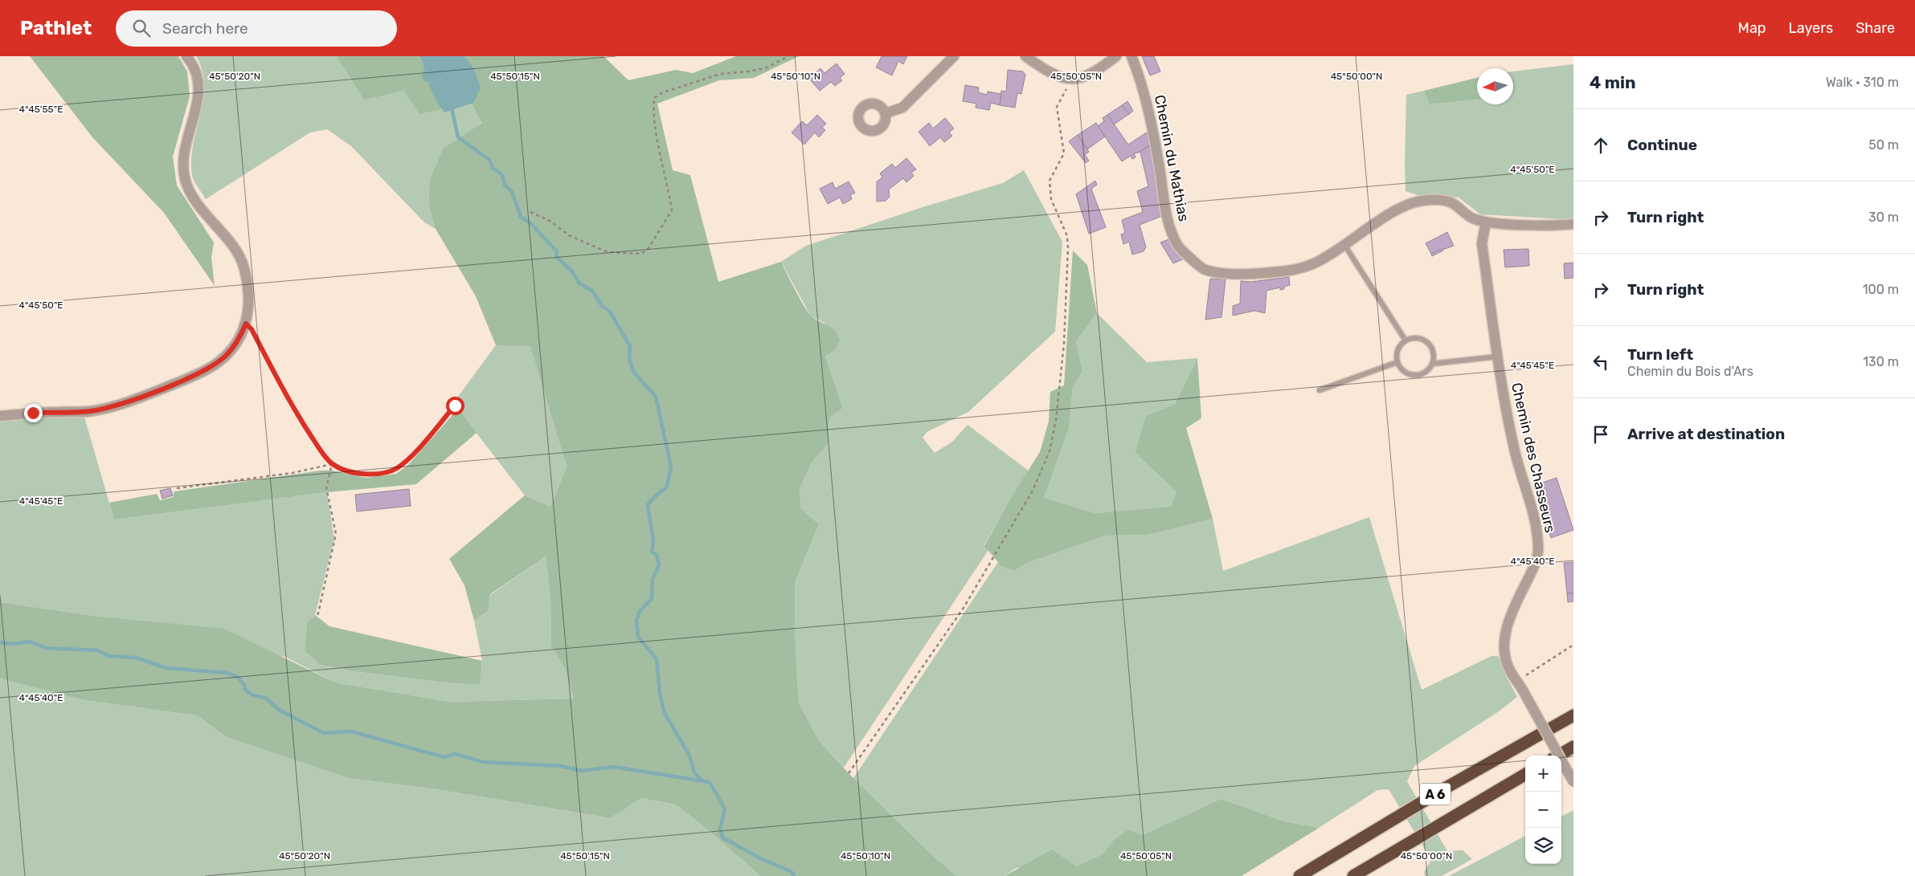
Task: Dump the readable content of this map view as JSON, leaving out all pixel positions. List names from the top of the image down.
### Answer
{
  "streets": {
    "highway": ["A 6"],
    "street": ["Chemin du Mathias", "Chemin des Chasseurs"]
  },
  "crossings": [
    ["Chemin du Mathias", "Chemin des Chasseurs"]
  ],
  "north": "left",
  "page": {
    "header": "Pathlet",
    "search": "Search here",
    "nav": ["Map", "Layers", "Share"],
    "heading": ["4 min", "Walk · 310 m"],
    "list": [
      ["Continue", "50 m"],
      ["Turn right", "30 m"],
      ["Turn right", "100 m"],
      ["Turn left", "Chemin du Bois d'Ars", "130 m"],
      "Arrive at destination"
    ],
    "map_buttons": ["+", "−"]
  },
  "coordinates": [
    "45°50'20\"N",
    "45°50'15\"N",
    "45°50'10\"N",
    "45°50'05\"N",
    "45°50'00\"N",
    "4°45'55\"E",
    "4°45'50\"E",
    "4°45'45\"E",
    "4°45'40\"E"
  ]
}
